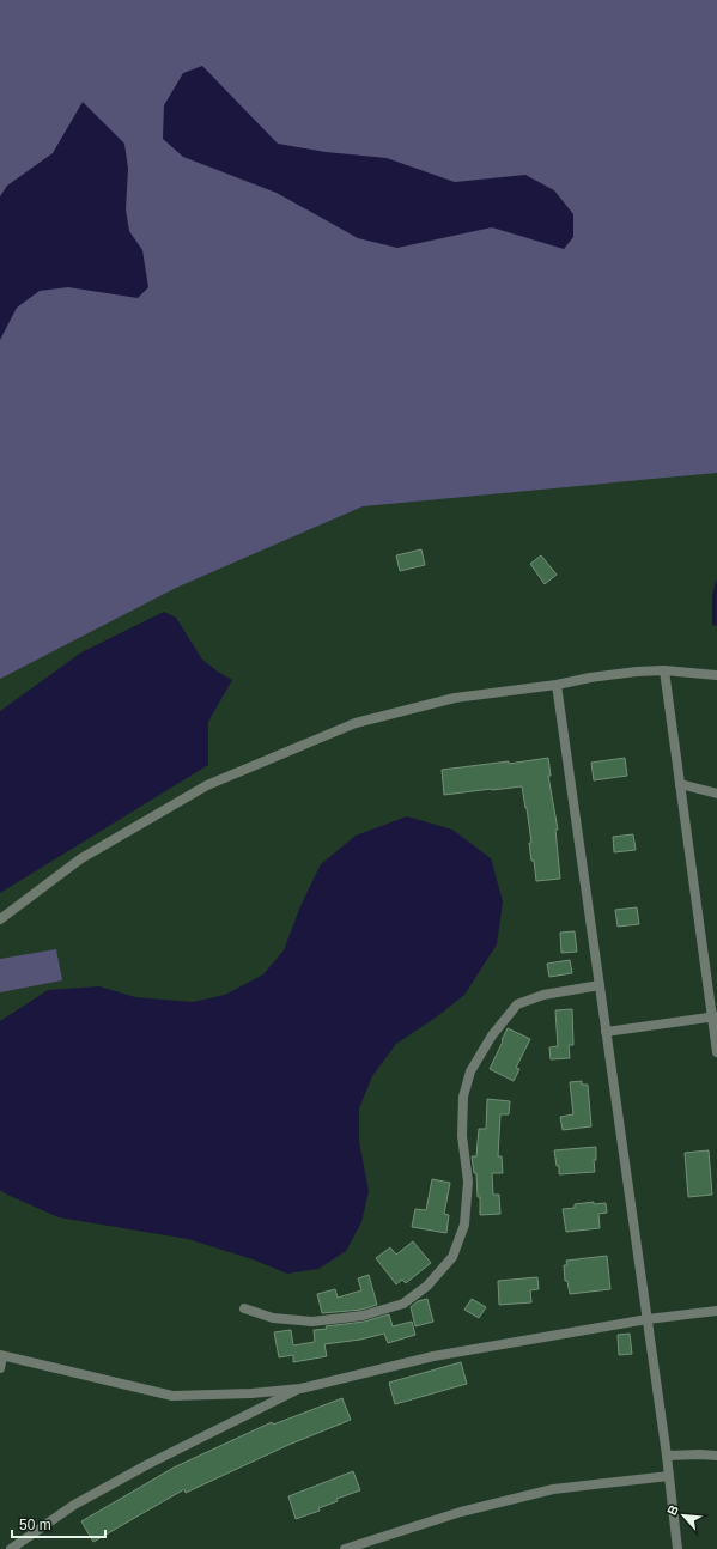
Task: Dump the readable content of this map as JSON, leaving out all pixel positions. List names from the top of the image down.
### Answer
{
  "scale_bar": "50 m",
  "north": "top left"
}
